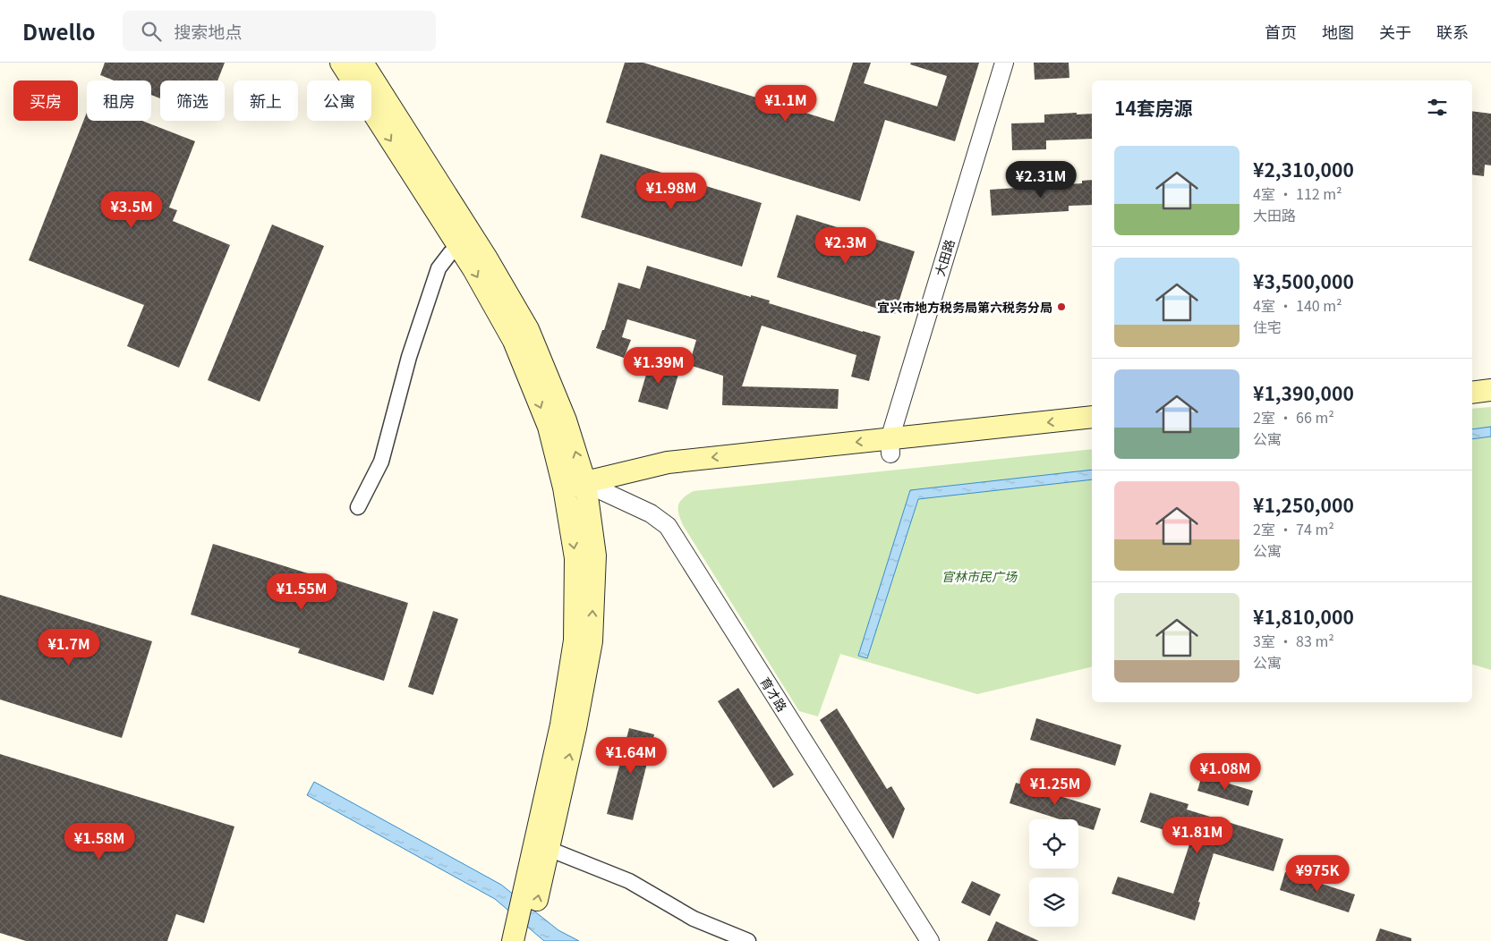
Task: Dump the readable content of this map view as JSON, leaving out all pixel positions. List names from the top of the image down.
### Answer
{
  "streets": {
    "street": ["大田路", "育才路"]
  },
  "parks": ["官林市民广场"],
  "places": ["宜兴市地方税务局第六税务分局"],
  "page": {
    "header": "Dwello",
    "search": "搜索地点",
    "nav": [
      "首页",
      "地图",
      "关于",
      "联系"
    ],
    "chip": [
      "买房",
      "租房",
      "筛选",
      "新上",
      "公寓"
    ],
    "heading": "14套房源",
    "price": [
      "¥1.1M",
      "¥2.31M",
      "¥1.98M",
      "¥3.5M",
      "¥2.3M",
      "¥1.39M",
      "¥1.55M",
      "¥1.7M",
      "¥1.64M",
      "¥1.08M",
      "¥1.25M",
      "¥1.81M",
      "¥1.58M",
      "¥975K"
    ],
    "list": [
      {
        "name": "¥2,310,000",
        "note": "4室 · 112 m² · 大田路"
      },
      {
        "name": "¥3,500,000",
        "note": "4室 · 140 m² · 住宅"
      },
      {
        "name": "¥1,390,000",
        "note": "2室 · 66 m² · 公寓"
      },
      {
        "name": "¥1,250,000",
        "note": "2室 · 74 m² · 公寓"
      },
      {
        "name": "¥1,810,000",
        "note": "3室 · 83 m² · 公寓"
      }
    ]
  }
}
